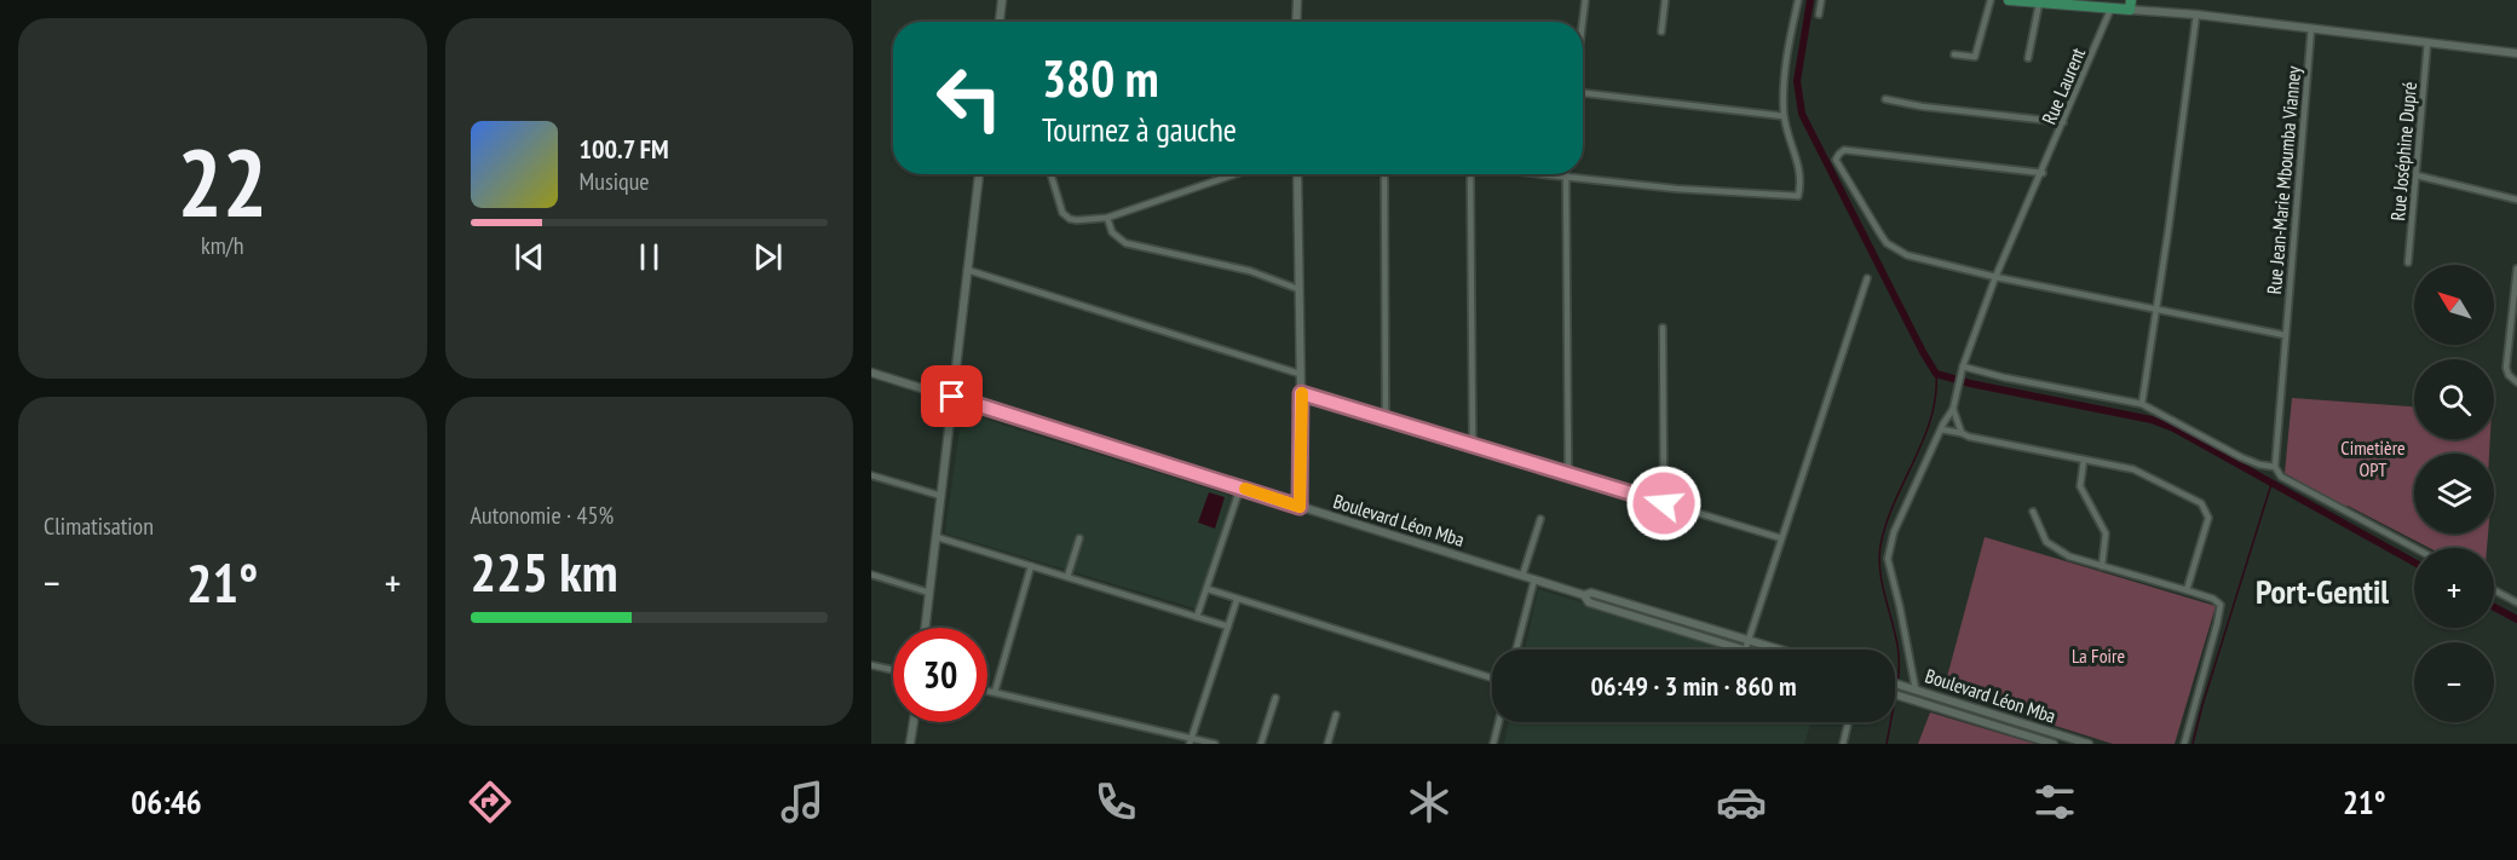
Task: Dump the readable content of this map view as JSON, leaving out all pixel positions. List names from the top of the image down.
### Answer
{
  "streets": {
    "street": [
      "Rue Laurent",
      "Rue Joséphine Dupré",
      "Rue Jean-Marie Mboumba Vianney",
      "Boulevard Léon Mba"
    ]
  },
  "crossings": [
    ["Rue Laurent", "Boulevard Léon Mba"]
  ],
  "districts": ["Port-Gentil"],
  "parks": ["Cimetière OPT", "La Foire"],
  "north": "top left",
  "page": {
    "tile": [
      ["22", "km/h"],
      "Climatisation",
      ["Autonomie · 45%", "225 km"]
    ],
    "turn": ["380 m", "Tournez à gauche"],
    "song": ["100.7 FM", "Musique"],
    "map_buttons": ["+", "−"],
    "heat": ["−", "21°", "+"],
    "limit": "30",
    "trip": "06:49 · 3 min · 860 m",
    "tabs": ["06:46", "21°"]
  }
}
